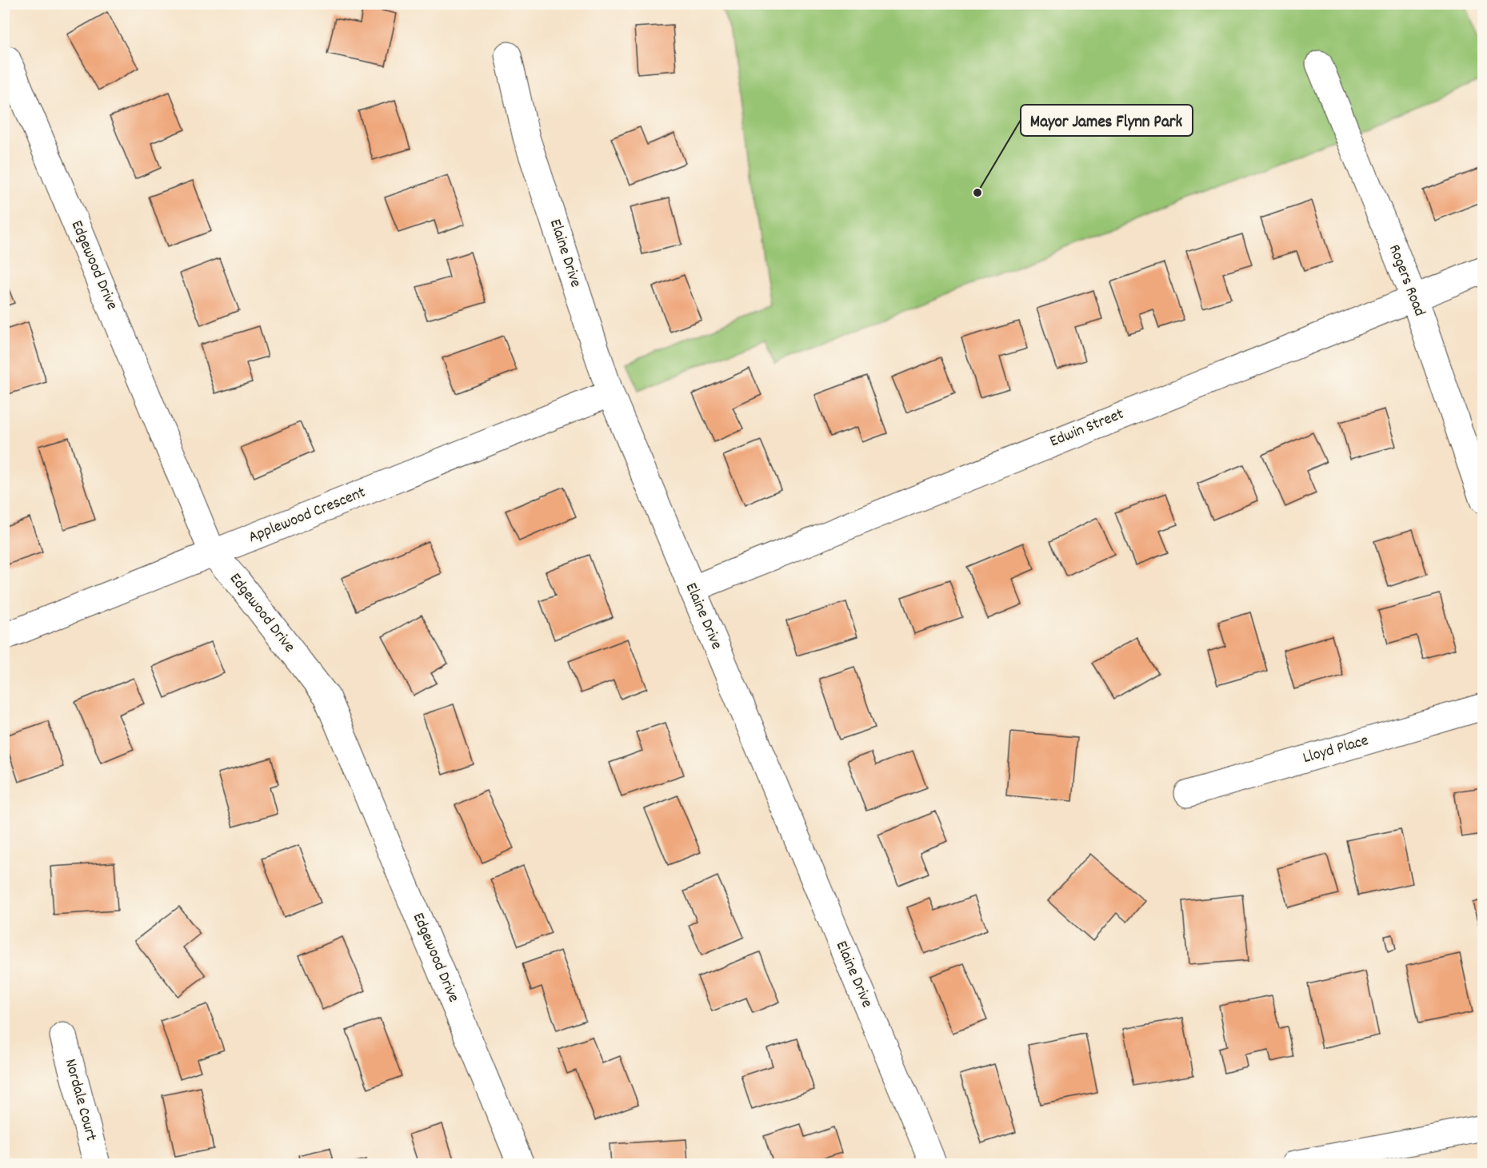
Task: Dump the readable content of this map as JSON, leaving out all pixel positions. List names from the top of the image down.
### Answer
{
  "streets": {
    "street": [
      "Elaine Drive",
      "Edgewood Drive",
      "Rogers Road",
      "Edwin Street",
      "Applewood Crescent",
      "Lloyd Place",
      "Nordale Court"
    ]
  },
  "crossings": [
    ["Elaine Drive", "Edwin Street"],
    ["Elaine Drive", "Applewood Crescent"],
    ["Edgewood Drive", "Applewood Crescent"],
    ["Rogers Road", "Edwin Street"]
  ],
  "places": ["Mayor James Flynn Park"]
}
